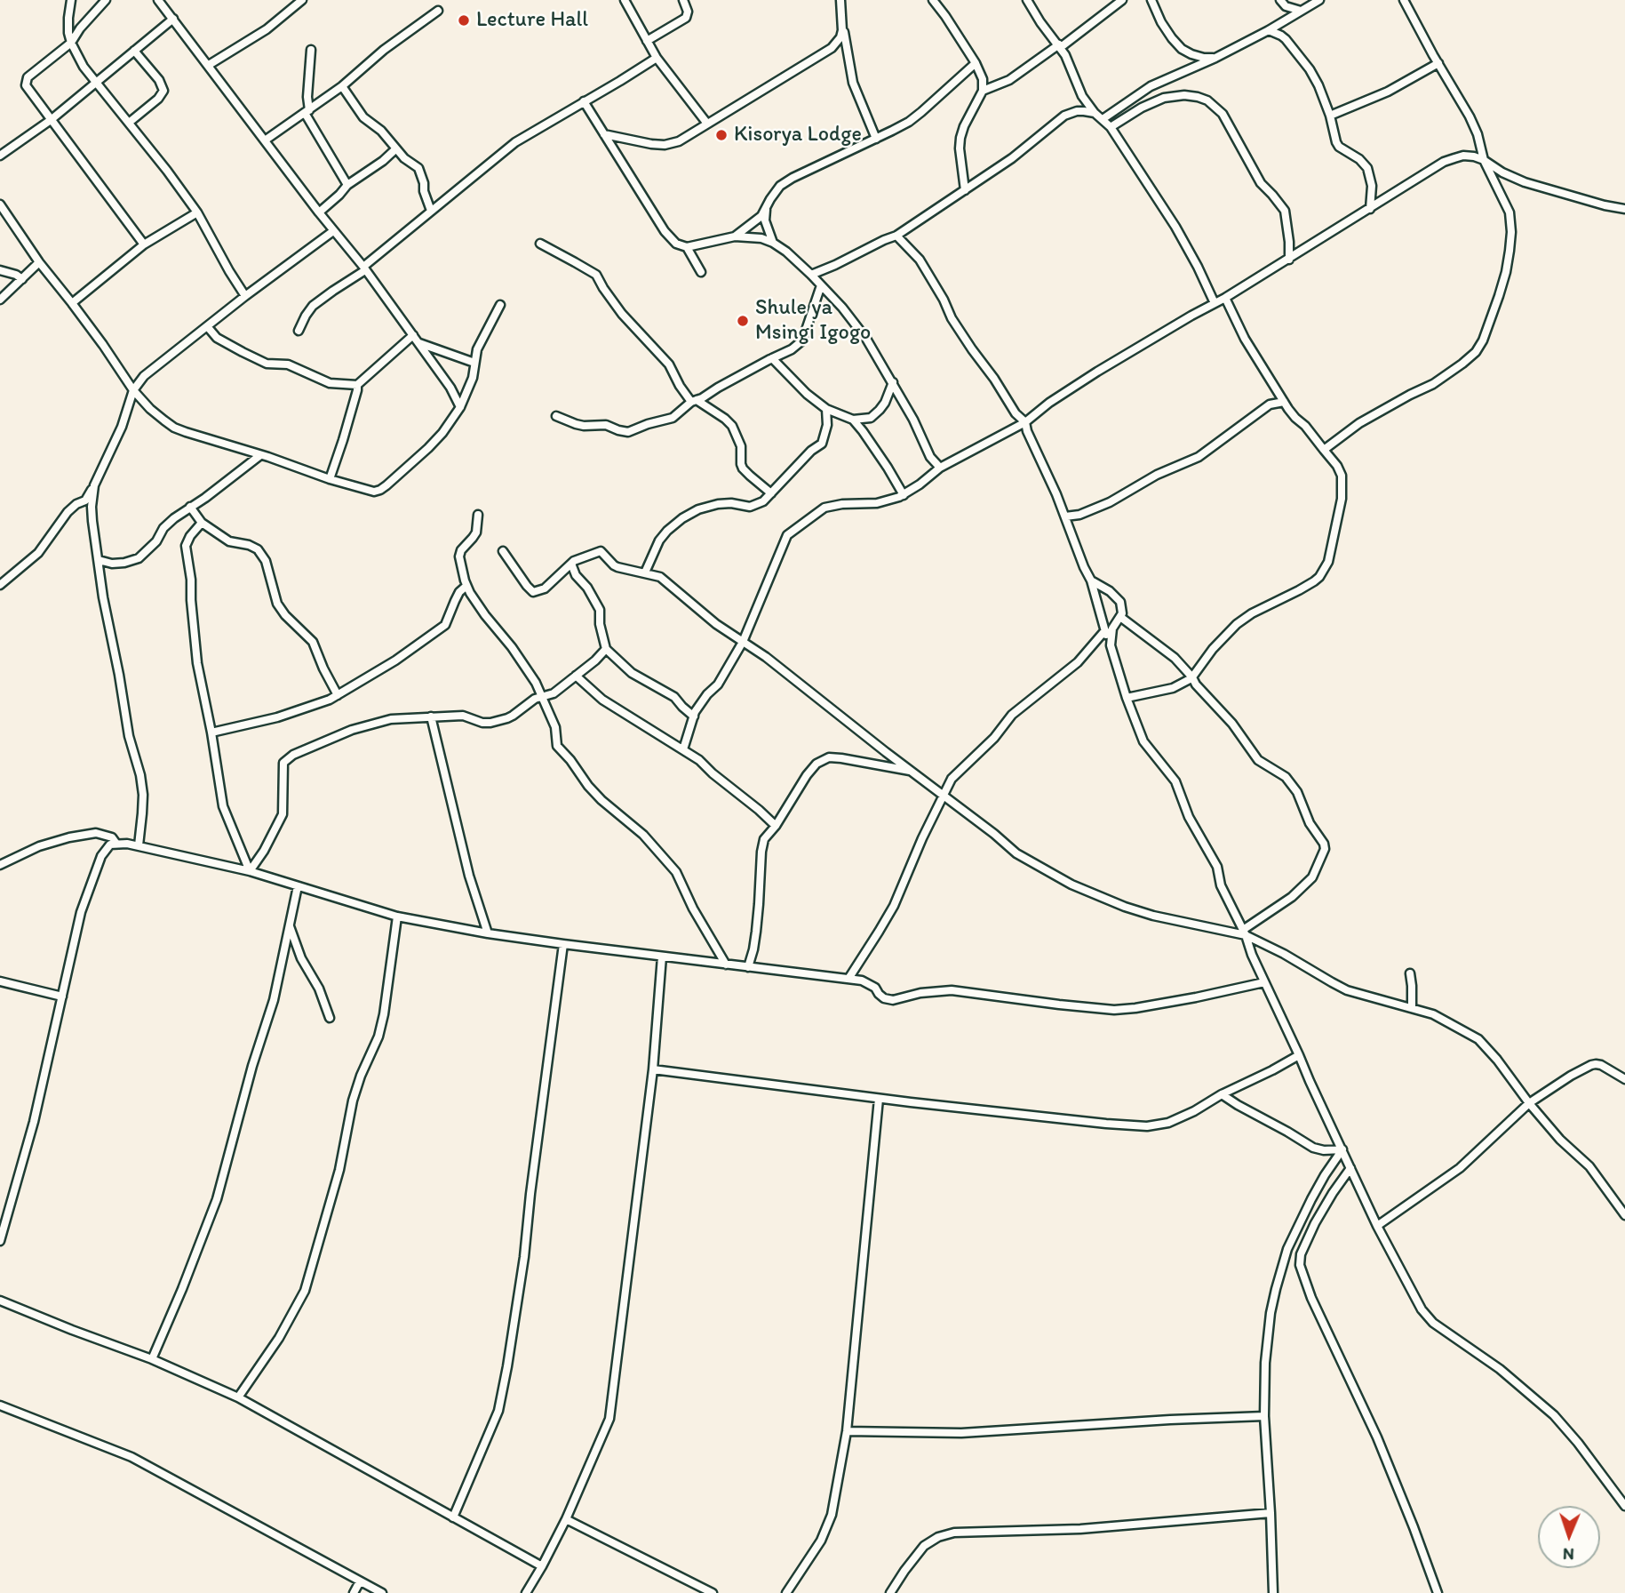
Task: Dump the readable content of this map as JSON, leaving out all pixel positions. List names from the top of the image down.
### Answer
{
  "places": ["Lecture Hall", "Kisorya Lodge", "Shule ya Msingi Igogo"],
  "north": "bottom"
}
